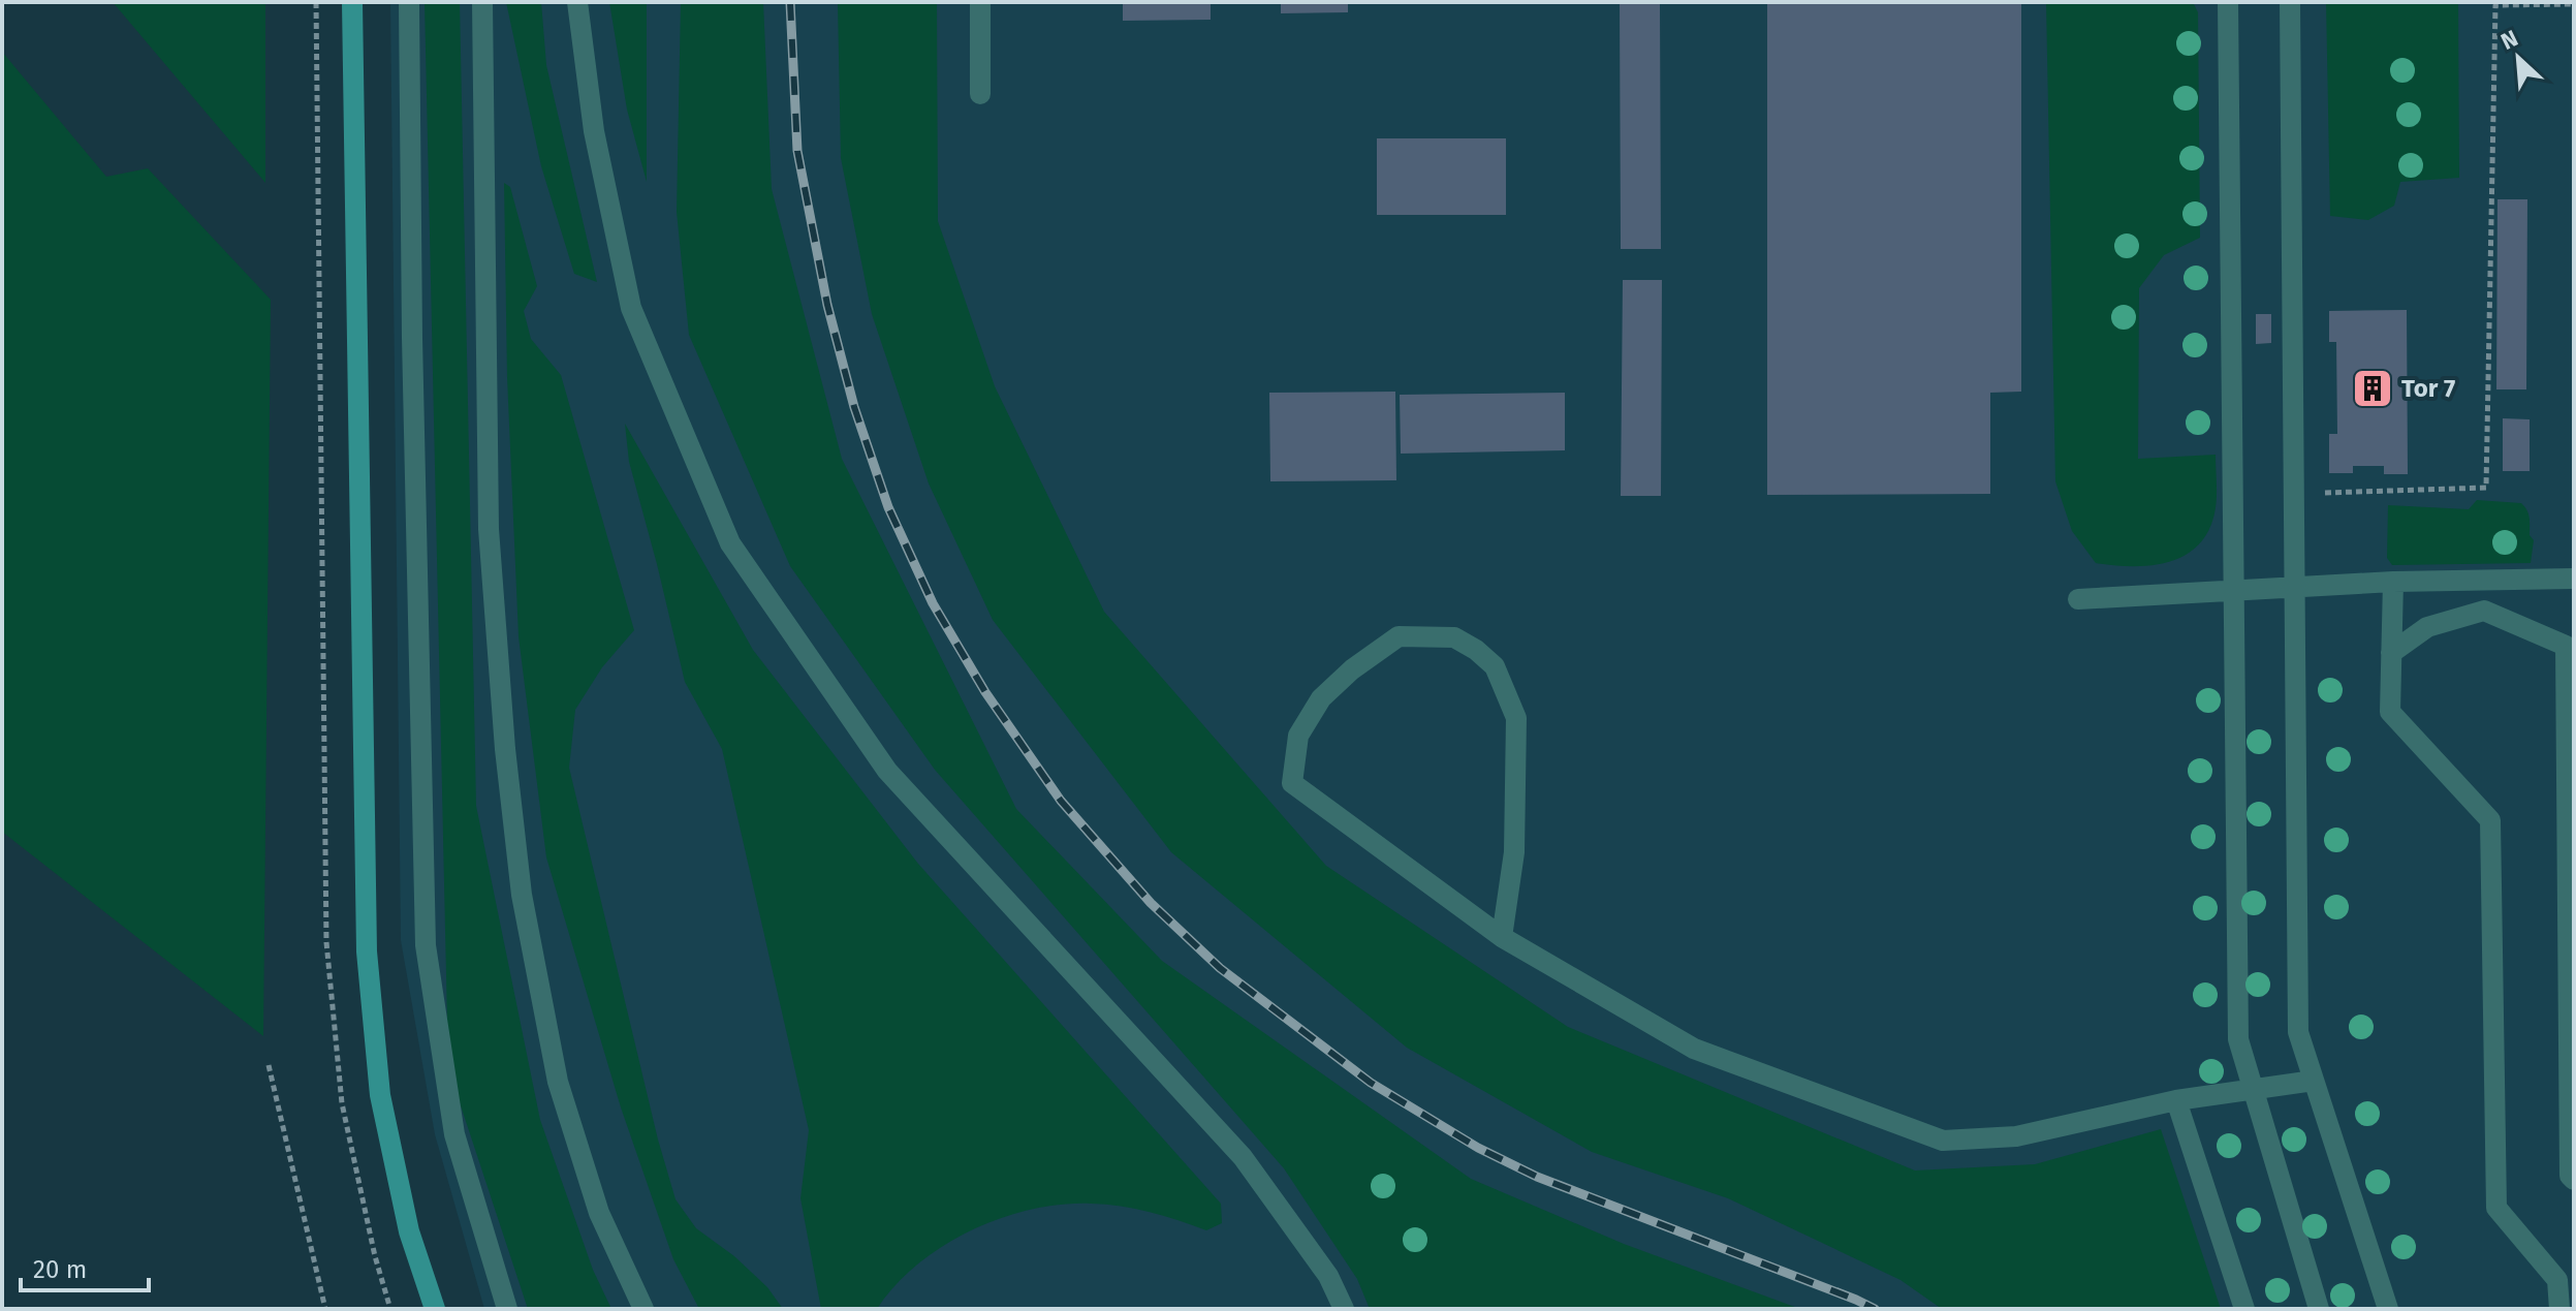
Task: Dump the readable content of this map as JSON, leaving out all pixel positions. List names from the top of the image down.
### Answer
{
  "places": {
    "building": ["Tor 7"]
  },
  "scale_bar": "20 m",
  "north": "top left"
}
